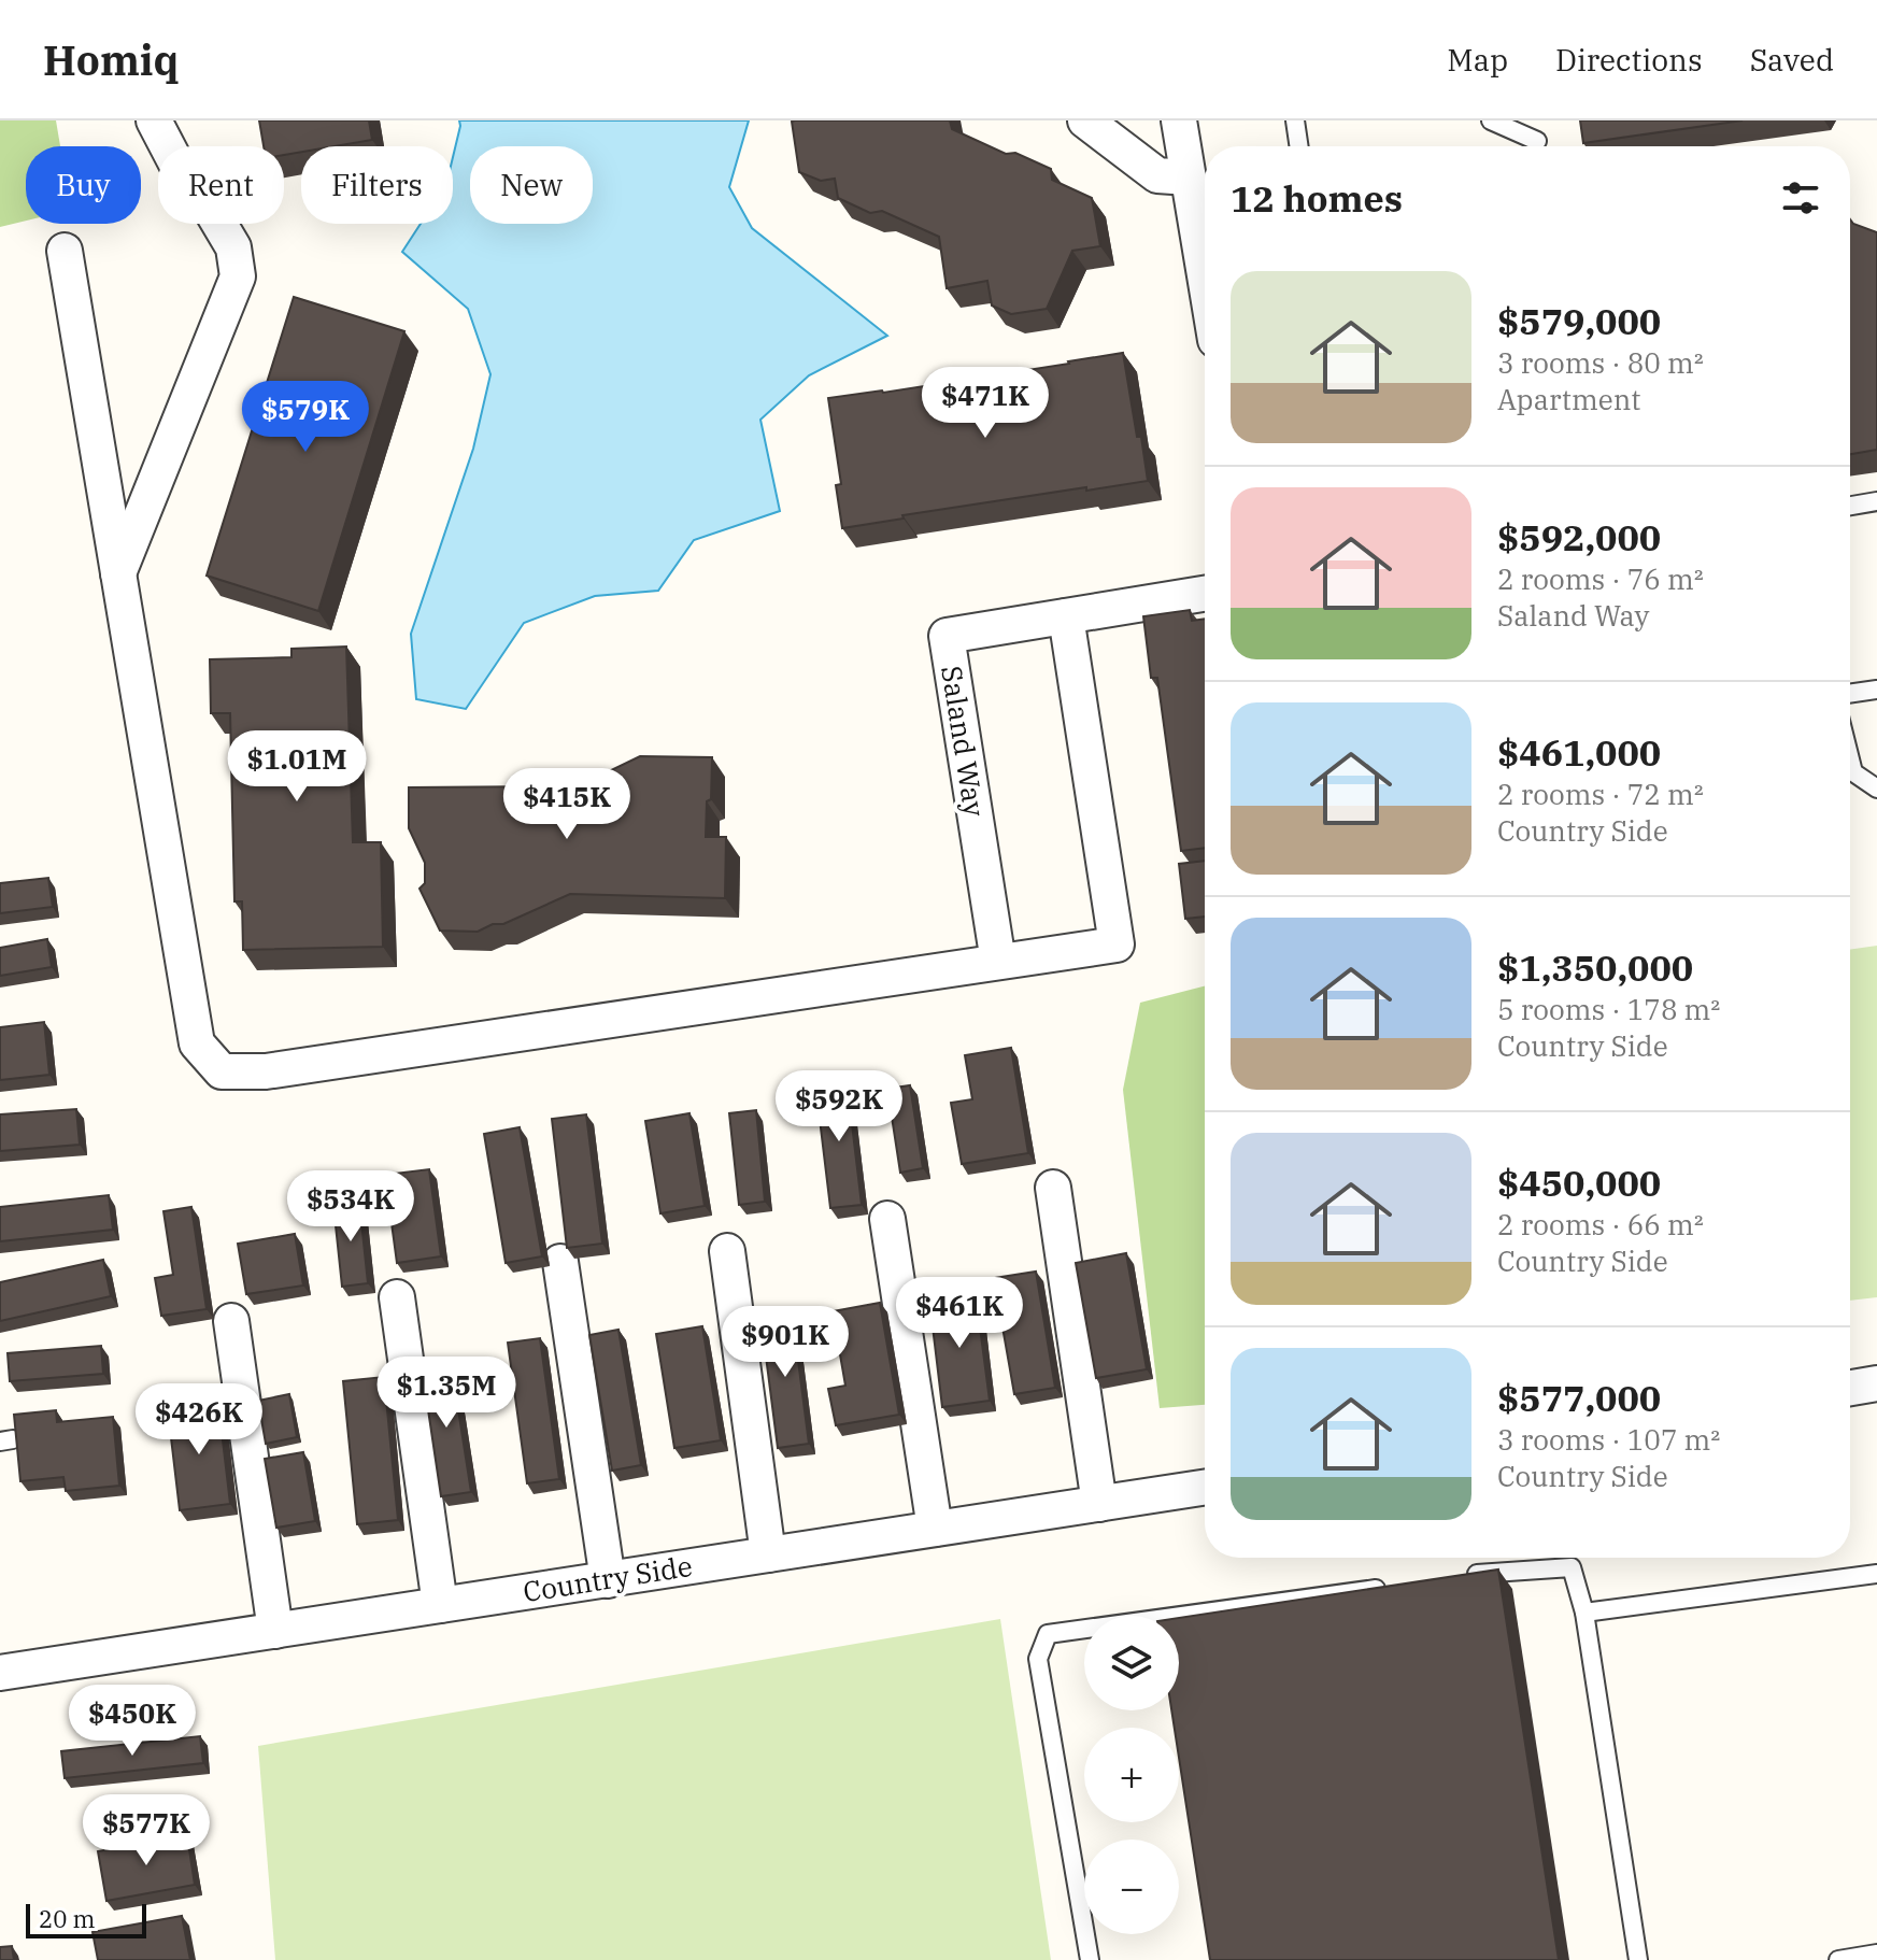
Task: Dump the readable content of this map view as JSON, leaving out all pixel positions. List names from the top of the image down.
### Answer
{
  "streets": {
    "street": ["Saland Way", "Country Side"]
  },
  "scale_bar": "20 m",
  "page": {
    "header": "Homiq",
    "nav": ["Map", "Directions", "Saved"],
    "chip": [
      "Buy",
      "Rent",
      "Filters",
      "New"
    ],
    "heading": "12 homes",
    "list": [
      {
        "name": "$579,000",
        "note": "3 rooms · 80 m² · Apartment"
      },
      {
        "name": "$592,000",
        "note": "2 rooms · 76 m² · Saland Way"
      },
      {
        "name": "$461,000",
        "note": "2 rooms · 72 m² · Country Side"
      },
      {
        "name": "$1,350,000",
        "note": "5 rooms · 178 m² · Country Side"
      },
      {
        "name": "$450,000",
        "note": "2 rooms · 66 m² · Country Side"
      },
      {
        "name": "$577,000",
        "note": "3 rooms · 107 m² · Country Side"
      }
    ],
    "price": [
      "$471K",
      "$579K",
      "$1.01M",
      "$415K",
      "$592K",
      "$534K",
      "$461K",
      "$901K",
      "$1.35M",
      "$426K",
      "$450K",
      "$577K"
    ],
    "map_buttons": ["+", "−"],
    "scale": "20 m"
  }
}
